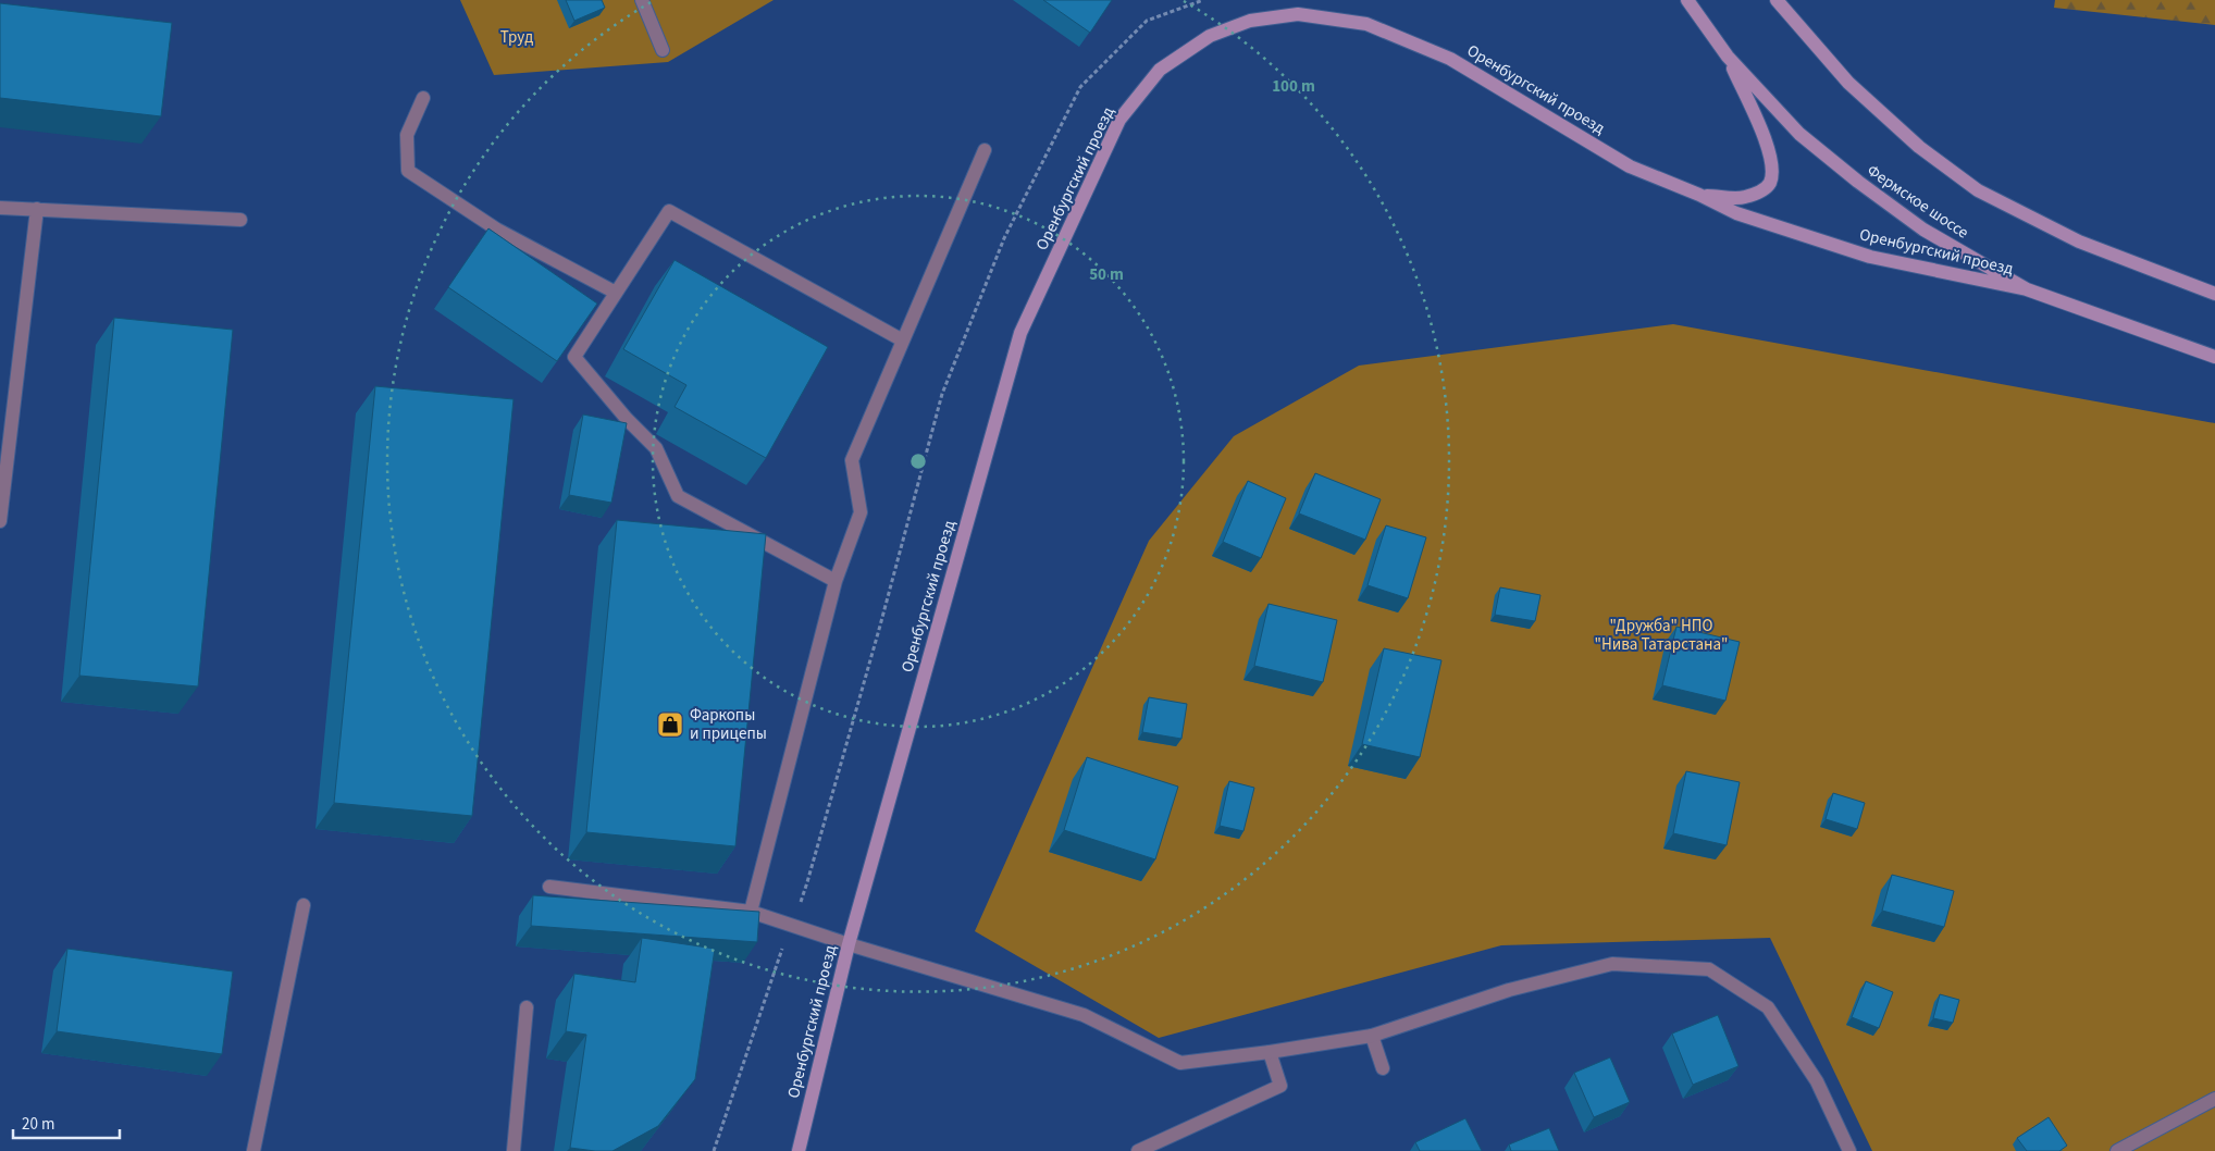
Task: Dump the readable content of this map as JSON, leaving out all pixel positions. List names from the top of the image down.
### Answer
{
  "streets": {
    "main road": ["Оренбургский проезд", "Фермское шоссе"]
  },
  "crossings": [
    ["Оренбургский проезд", "Фермское шоссе"]
  ],
  "parks": ["Труд", "\"Дружба\" НПО \"Нива Татарстана\""],
  "places": {
    "shop": ["Фаркопы и прицепы"]
  },
  "scale_bar": "20 m",
  "rings": ["100 m", "50 m"]
}
